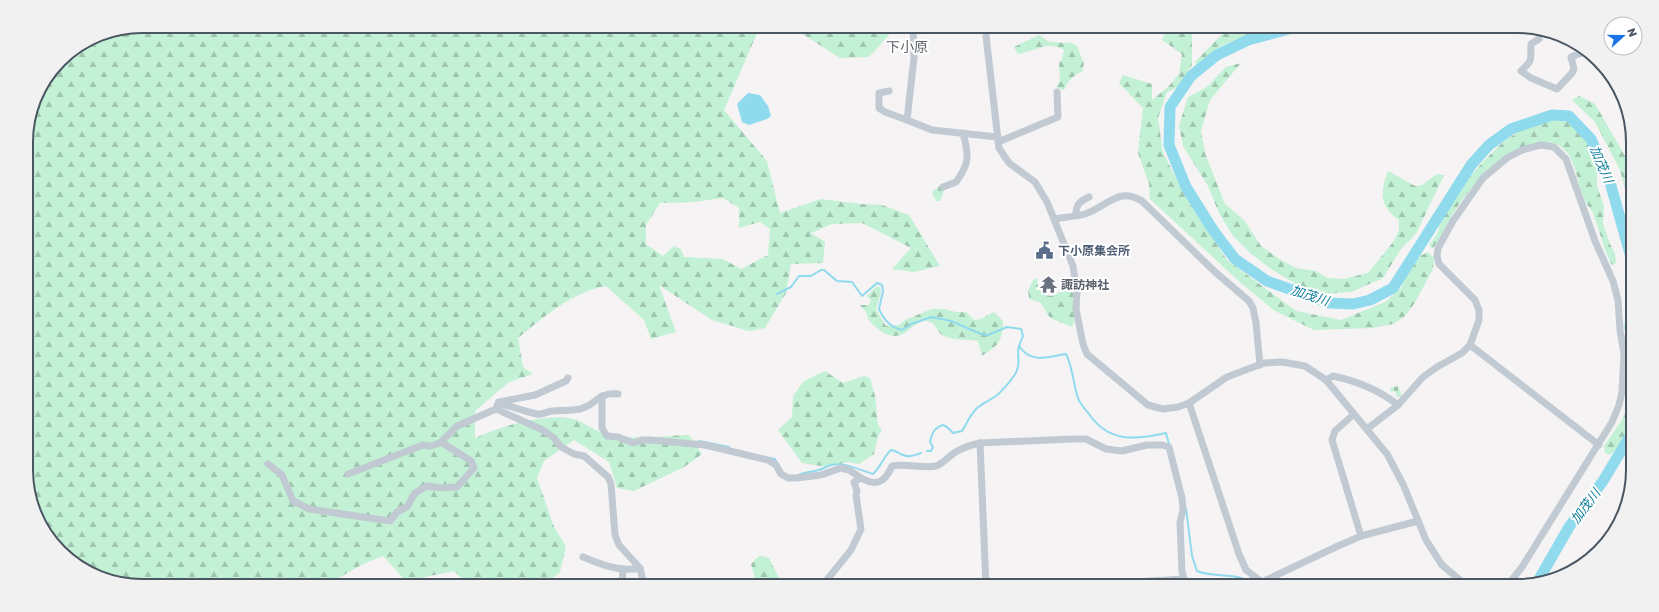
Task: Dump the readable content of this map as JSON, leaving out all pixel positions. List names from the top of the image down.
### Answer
{
  "districts": ["下小原"],
  "water": ["加茂川"],
  "places": {
    "public building": ["下小原集会所"],
    "temple": ["諏訪神社"]
  },
  "north": "right"
}
